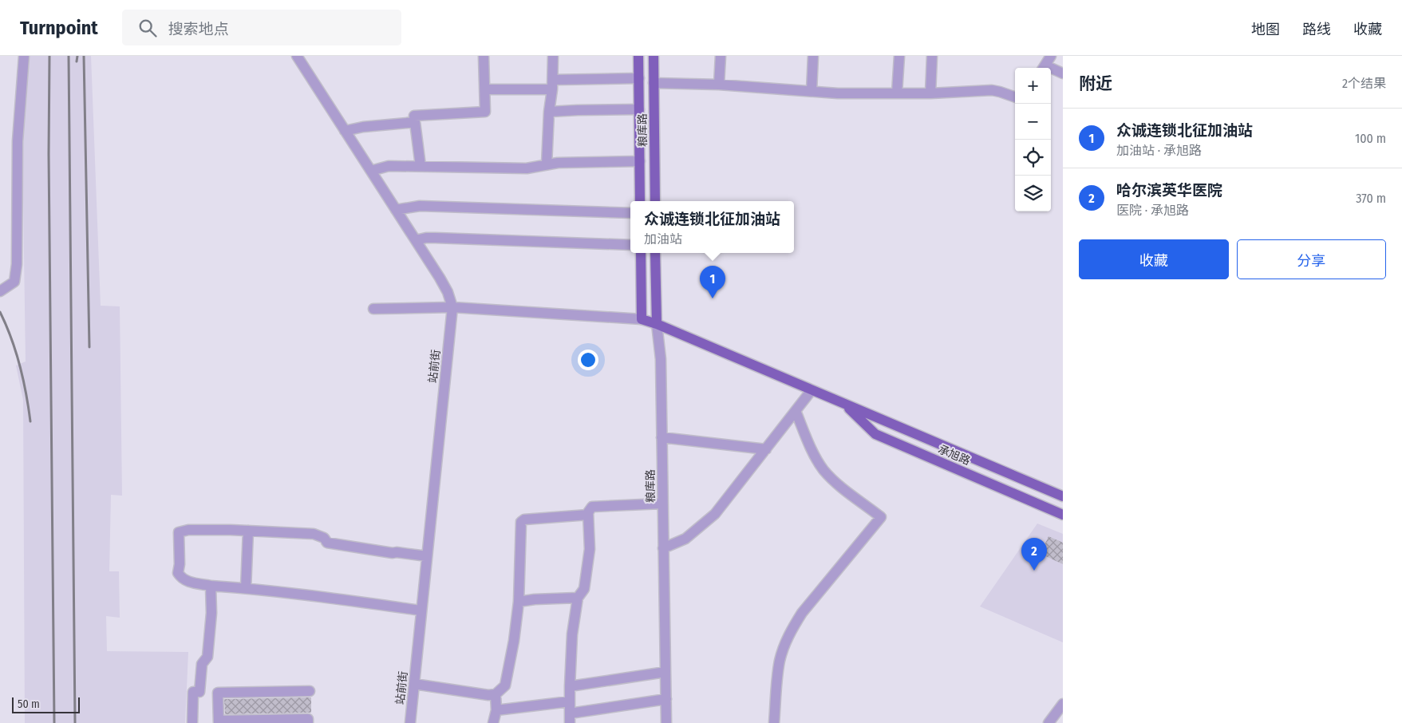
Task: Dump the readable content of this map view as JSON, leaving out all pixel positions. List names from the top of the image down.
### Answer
{
  "streets": {
    "main road": ["粮库路", "承旭路"],
    "street": ["站前街"]
  },
  "crossings": [
    ["粮库路", "承旭路"]
  ],
  "scale_bar": "50 m",
  "page": {
    "header": "Turnpoint",
    "search": "搜索地点",
    "nav": ["地图", "路线", "收藏"],
    "heading": ["附近", "2个结果"],
    "map_buttons": ["+", "−"],
    "list": [
      {
        "mark": "1",
        "name": "众诚连锁北征加油站",
        "note": "加油站 · 承旭路",
        "value": "100 m"
      },
      {
        "mark": "2",
        "name": "哈尔滨英华医院",
        "note": "医院 · 承旭路",
        "value": "370 m"
      }
    ],
    "popup": ["众诚连锁北征加油站", "加油站"],
    "buttons": ["收藏", "分享"],
    "pins": ["1", "2"],
    "scale": "50 m"
  }
}
